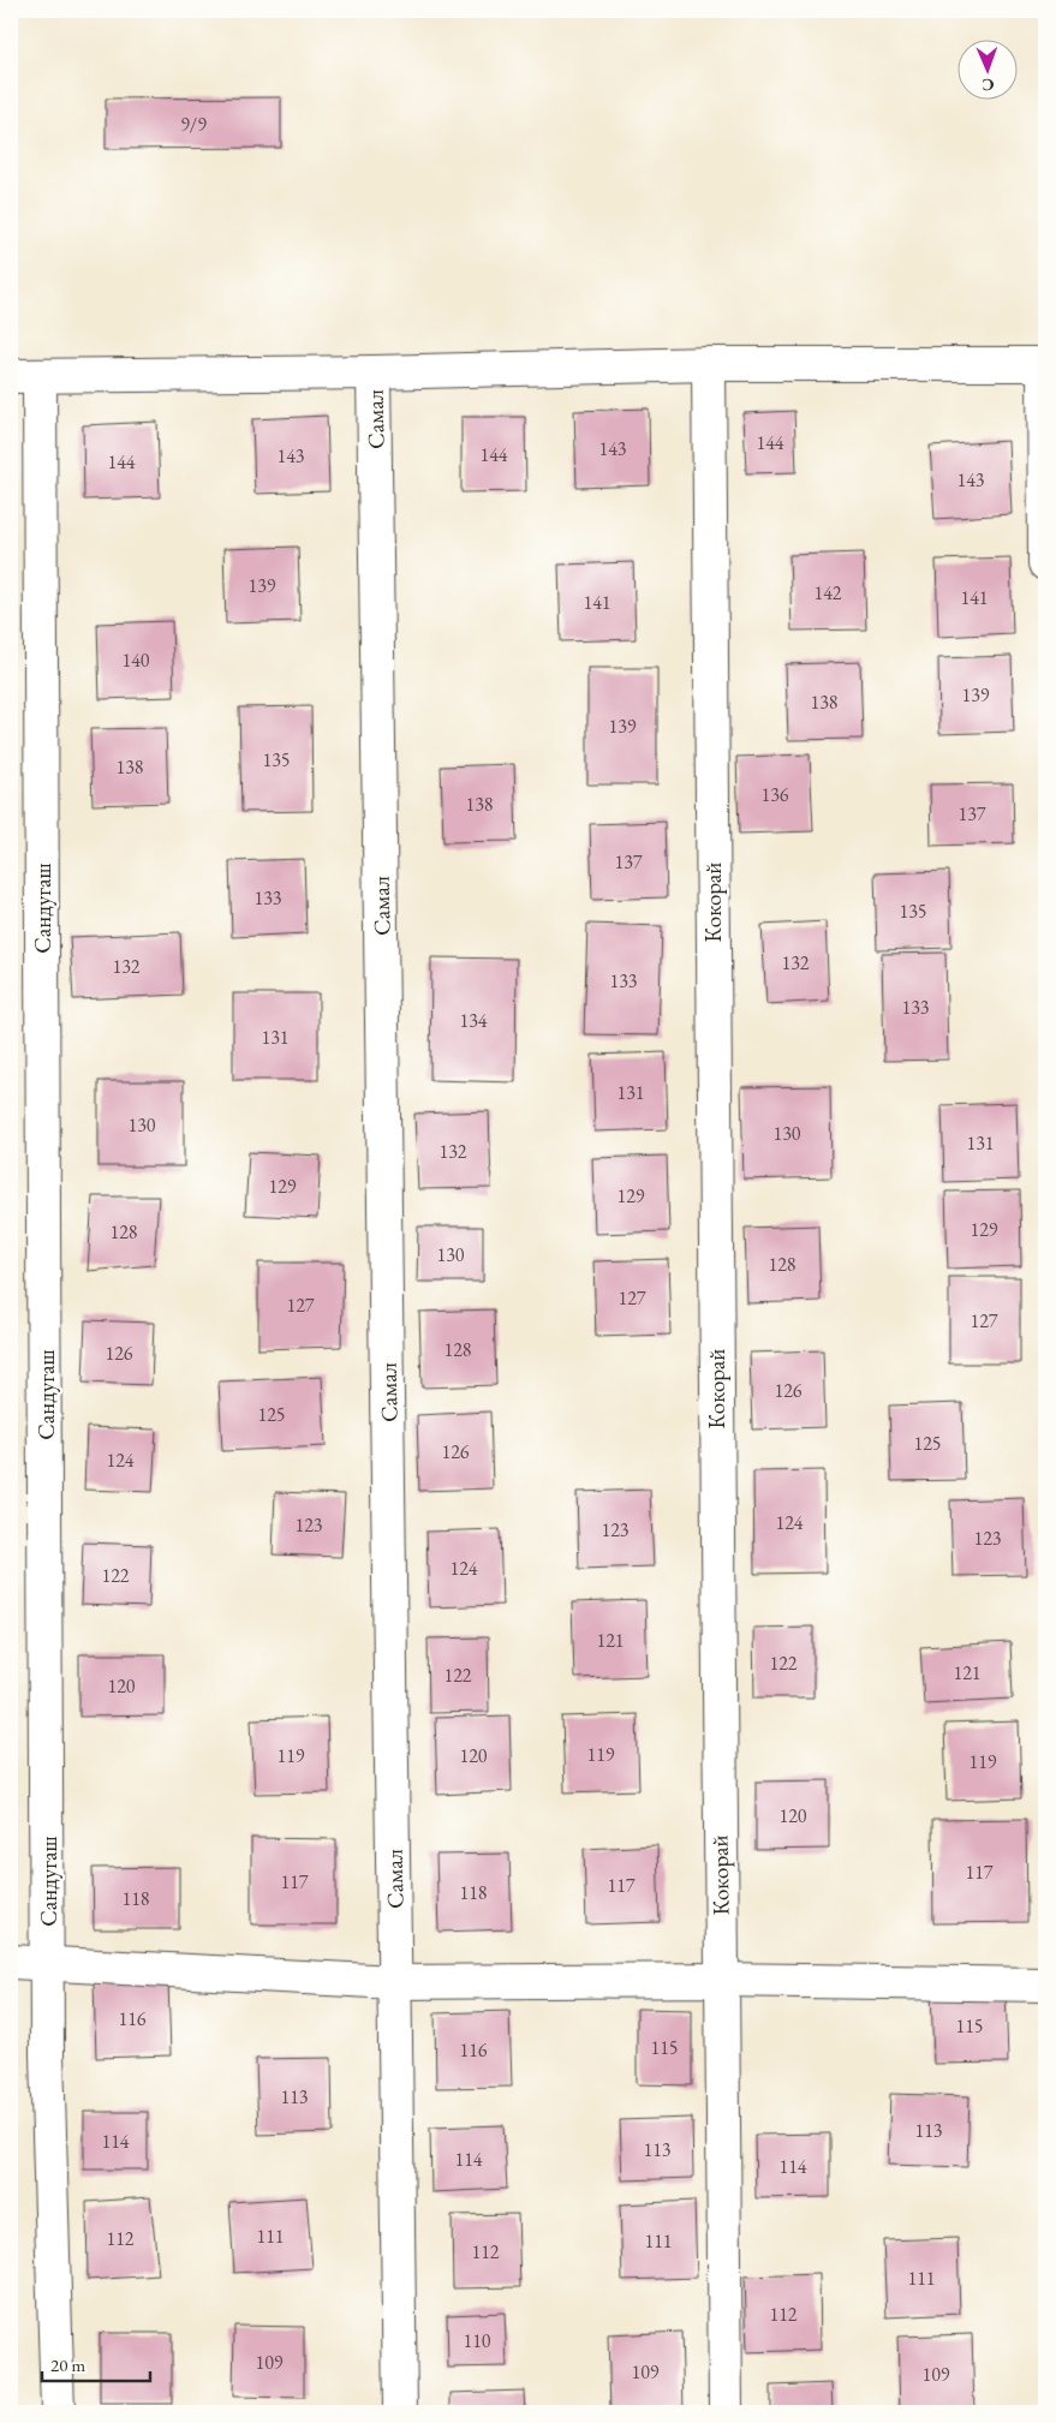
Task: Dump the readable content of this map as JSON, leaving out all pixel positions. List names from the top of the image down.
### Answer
{
  "streets": {
    "street": ["Самал", "Кокорай", "Сандугаш"]
  },
  "house_numbers": [
    "9/9",
    "144",
    "143",
    "144",
    "143",
    "144",
    "143",
    "139",
    "142",
    "141",
    "141",
    "140",
    "139",
    "138",
    "139",
    "135",
    "138",
    "136",
    "138",
    "137",
    "137",
    "133",
    "135",
    "132",
    "132",
    "133",
    "133",
    "134",
    "131",
    "131",
    "130",
    "130",
    "131",
    "132",
    "129",
    "129",
    "129",
    "128",
    "130",
    "128",
    "127",
    "127",
    "127",
    "128",
    "126",
    "126",
    "125",
    "125",
    "126",
    "124",
    "124",
    "123",
    "123",
    "123",
    "124",
    "122",
    "121",
    "122",
    "121",
    "122",
    "120",
    "119",
    "119",
    "120",
    "119",
    "120",
    "117",
    "117",
    "117",
    "118",
    "118",
    "116",
    "115",
    "115",
    "116",
    "113",
    "113",
    "114",
    "113",
    "114",
    "114",
    "111",
    "112",
    "111",
    "112",
    "111",
    "112",
    "110",
    "109",
    "109",
    "109"
  ],
  "scale_bar": "20 m",
  "north": "bottom"
}
